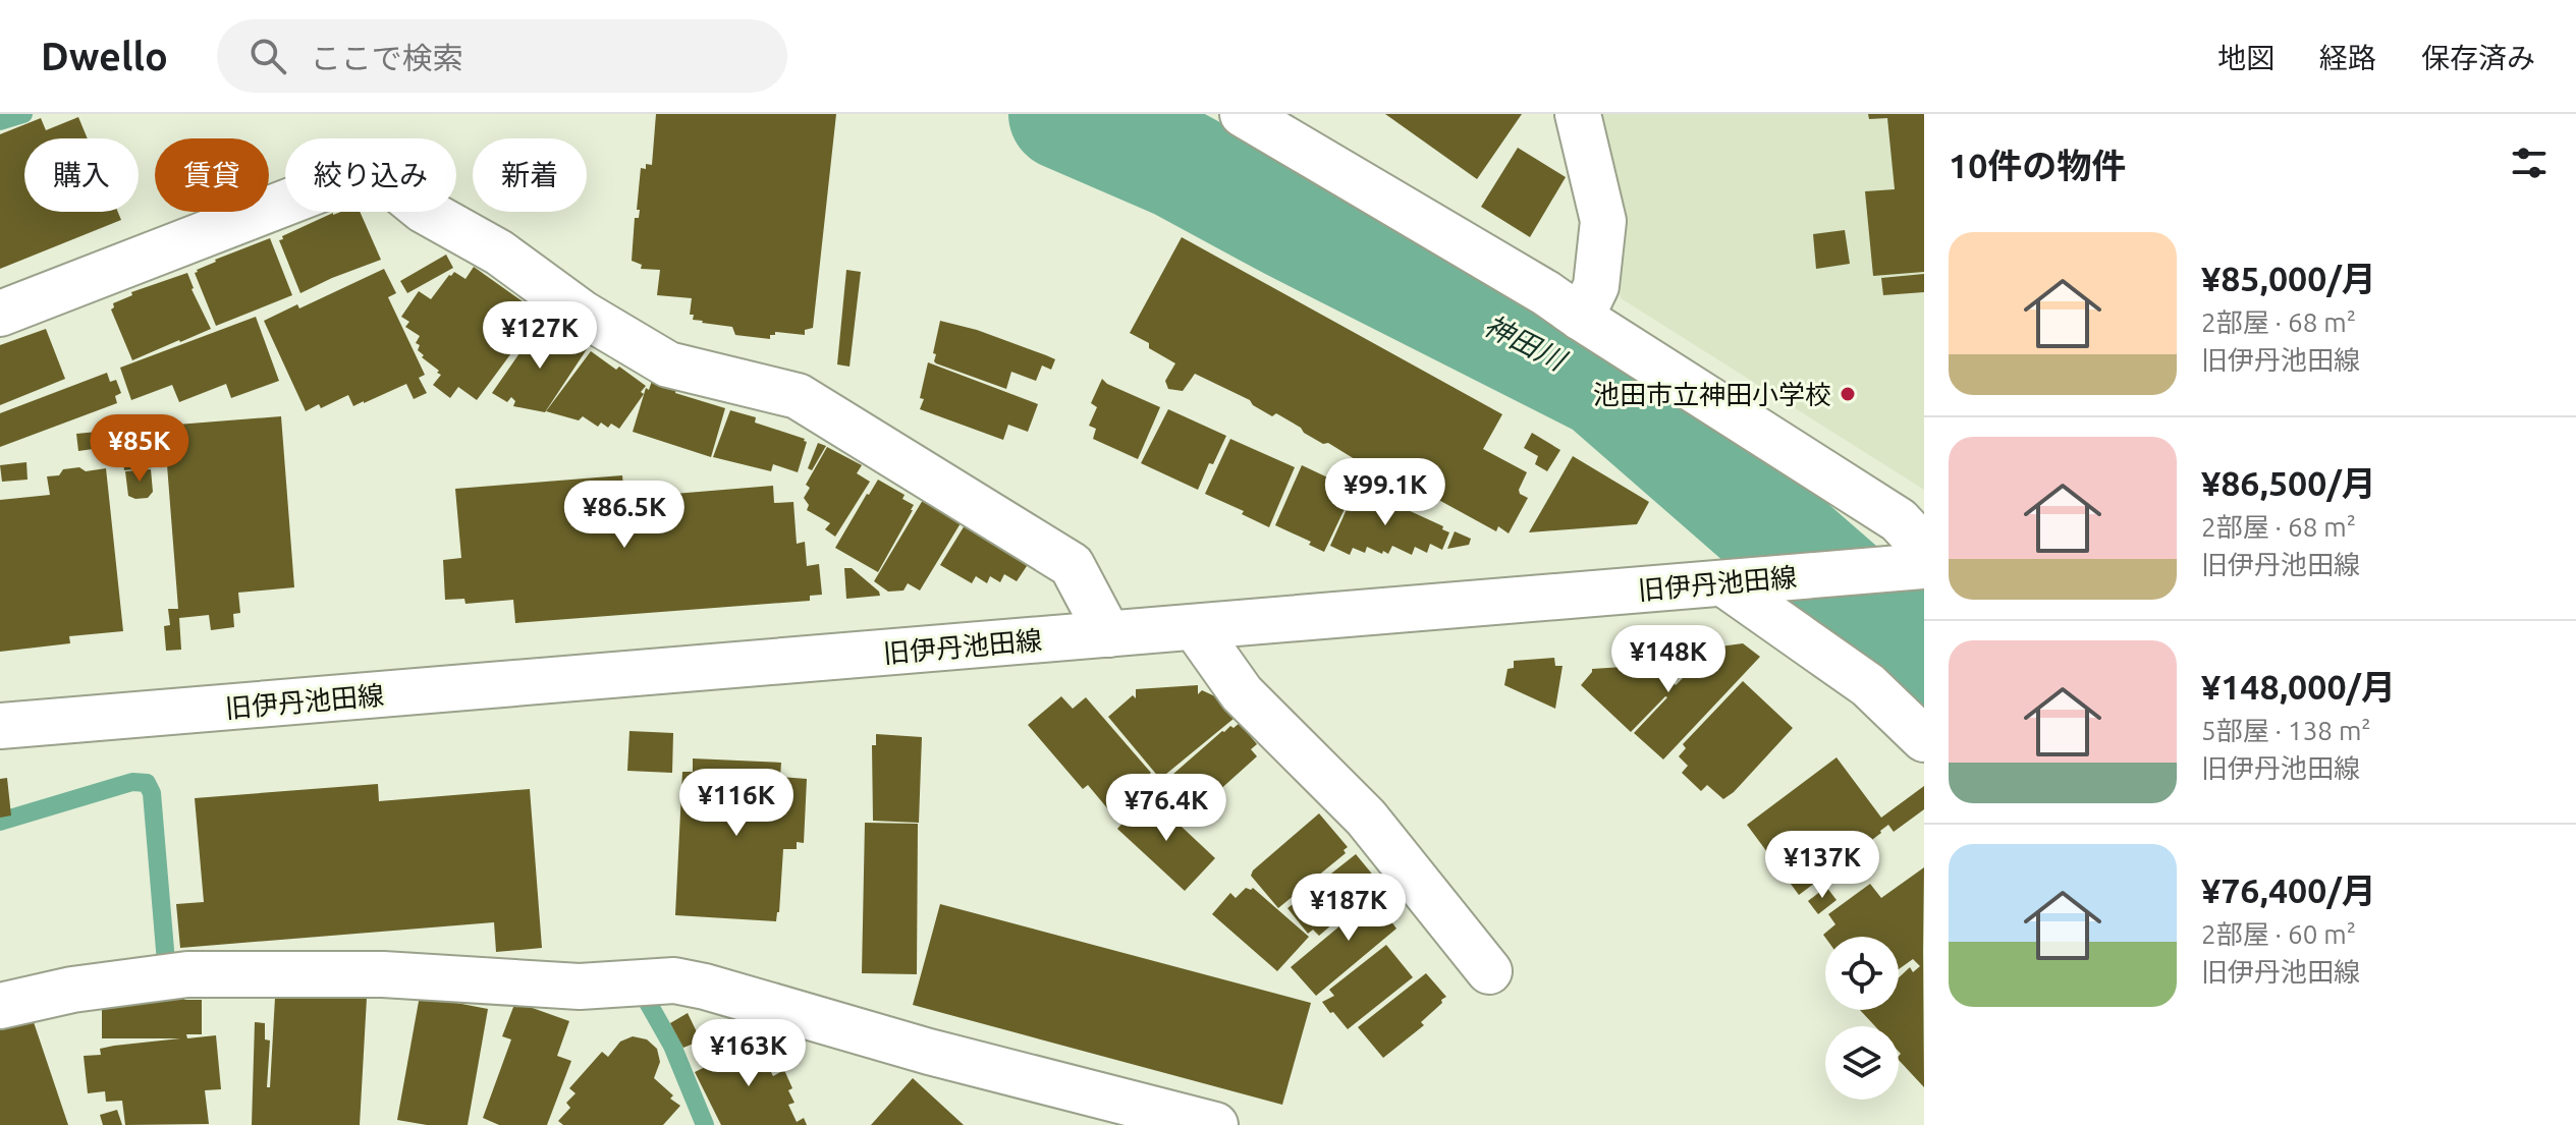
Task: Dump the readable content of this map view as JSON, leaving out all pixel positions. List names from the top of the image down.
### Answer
{
  "streets": {
    "street": ["旧伊丹池田線"]
  },
  "water": ["神田川"],
  "places": ["池田市立神田小学校"],
  "page": {
    "header": "Dwello",
    "search": "ここで検索",
    "nav": ["地図", "経路", "保存済み"],
    "heading": "10件の物件",
    "chip": [
      "購入",
      "賃貸",
      "絞り込み",
      "新着"
    ],
    "list": [
      {
        "name": "¥85,000/月",
        "note": "2部屋 · 68 m² · 旧伊丹池田線"
      },
      {
        "name": "¥86,500/月",
        "note": "2部屋 · 68 m² · 旧伊丹池田線"
      },
      {
        "name": "¥148,000/月",
        "note": "5部屋 · 138 m² · 旧伊丹池田線"
      },
      {
        "name": "¥76,400/月",
        "note": "2部屋 · 60 m² · 旧伊丹池田線"
      }
    ],
    "price": [
      "¥127K",
      "¥85K",
      "¥99.1K",
      "¥86.5K",
      "¥148K",
      "¥116K",
      "¥76.4K",
      "¥137K",
      "¥187K",
      "¥163K"
    ]
  }
}
